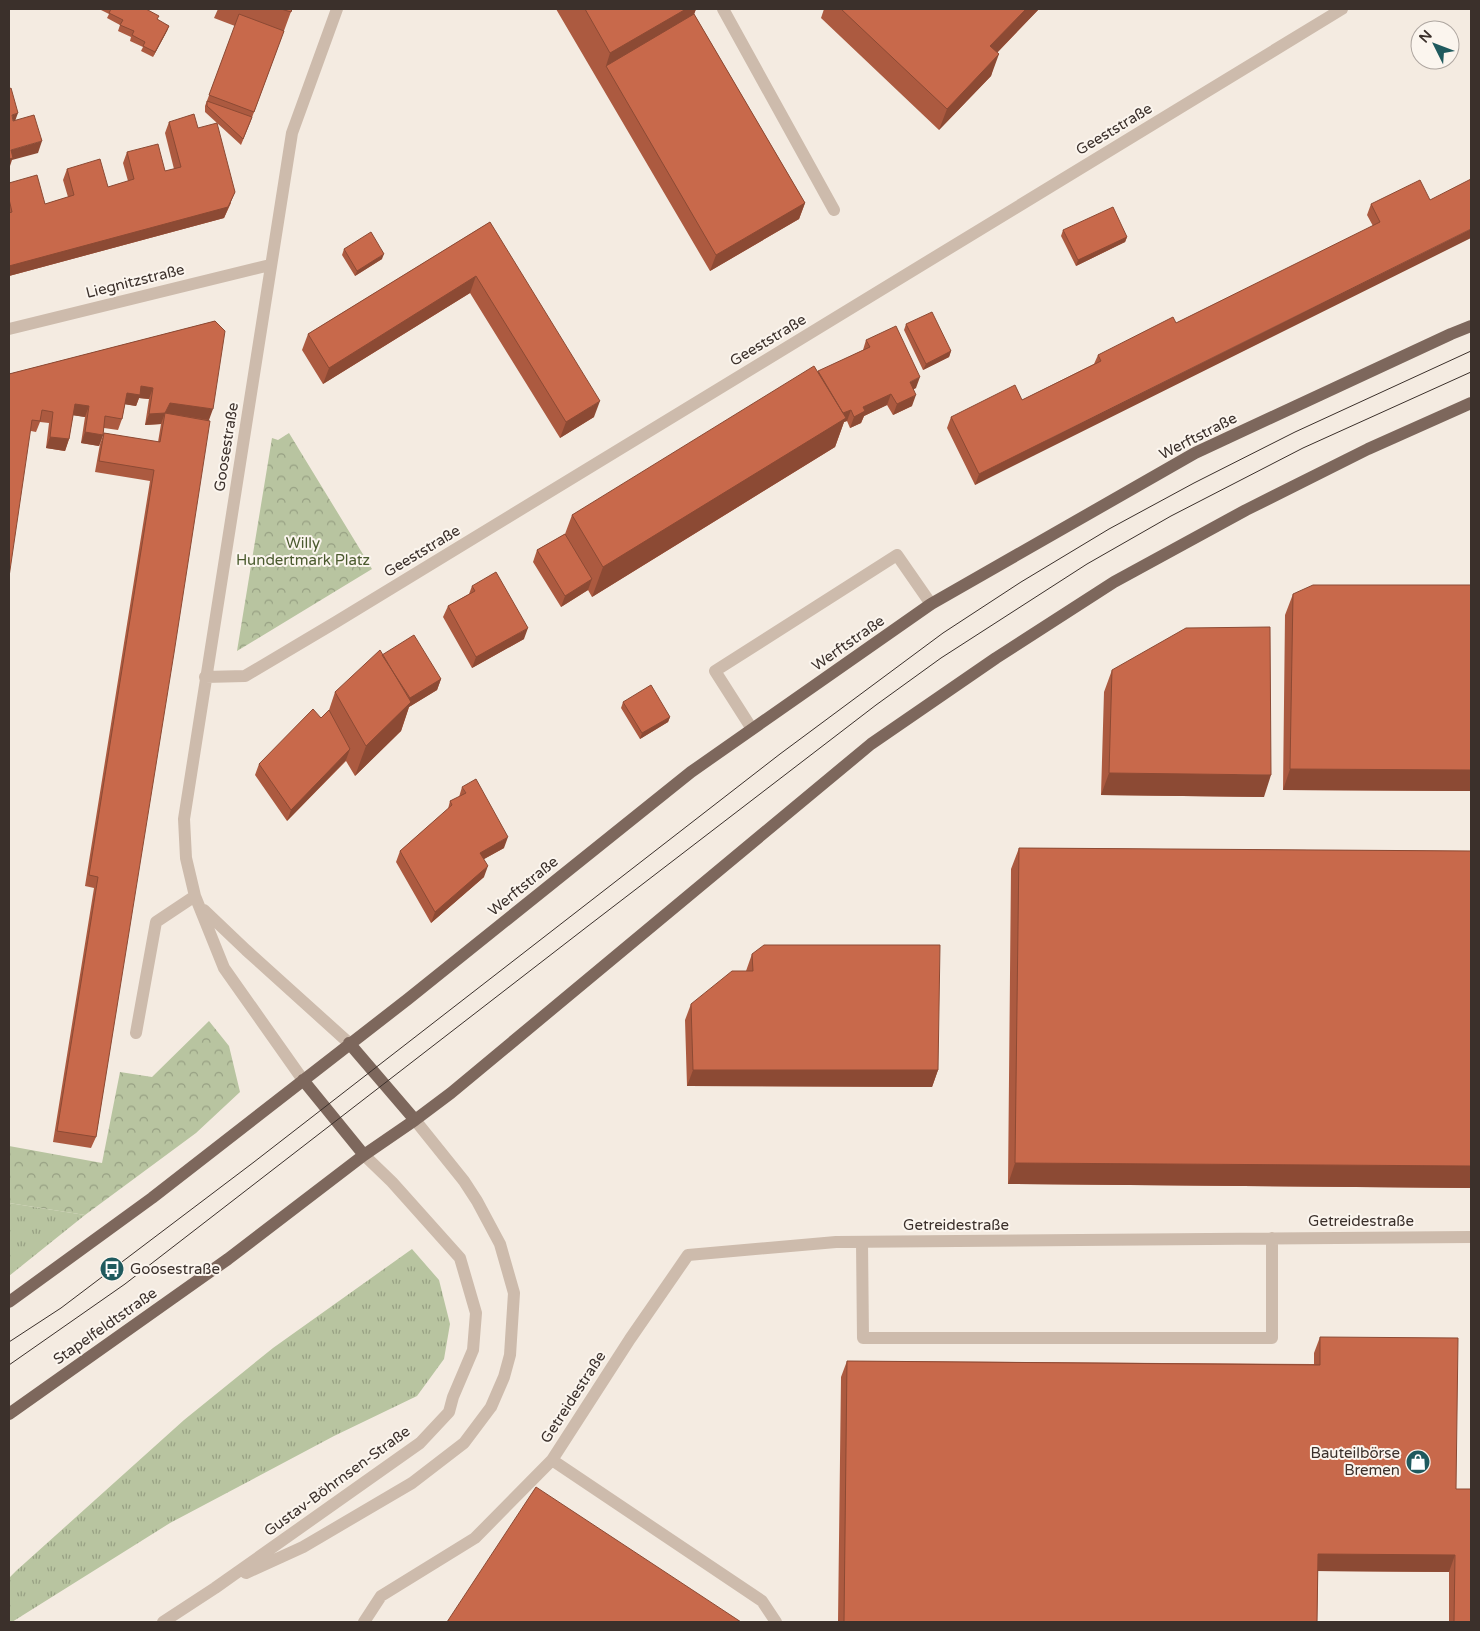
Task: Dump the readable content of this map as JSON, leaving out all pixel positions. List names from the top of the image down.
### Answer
{
  "streets": {
    "main road": ["Werftstraße", "Stapelfeldtstraße"],
    "street": [
      "Geeststraße",
      "Liegnitzstraße",
      "Goosestraße",
      "Getreidestraße",
      "Gustav-Böhrnsen-Straße"
    ]
  },
  "crossings": [
    ["Geeststraße", "Goosestraße"],
    ["Liegnitzstraße", "Goosestraße"],
    ["Werftstraße", "Goosestraße"],
    ["Stapelfeldtstraße", "Gustav-Böhrnsen-Straße"]
  ],
  "parks": ["Willy Hundertmark Platz"],
  "places": {
    "bus stop": ["Goosestraße"],
    "shop": ["Bauteilbörse Bremen"]
  },
  "north": "top left"
}
